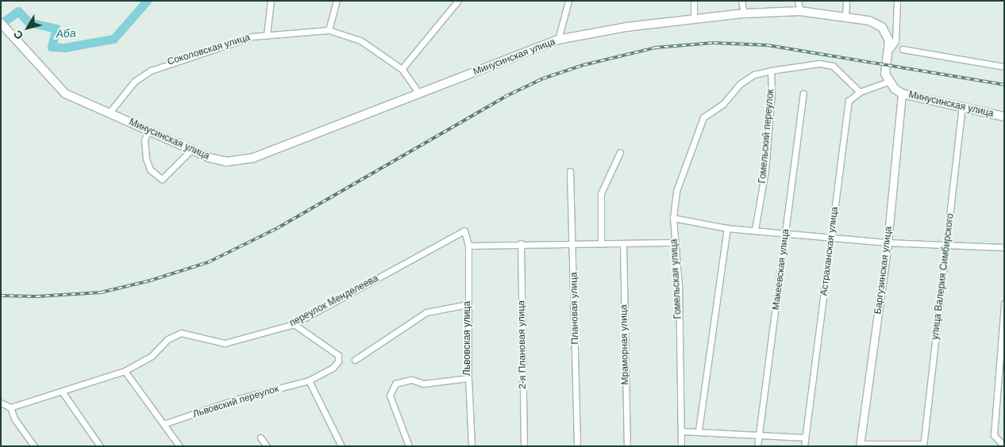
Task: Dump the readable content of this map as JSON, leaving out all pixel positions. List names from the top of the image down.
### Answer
{
  "streets": {
    "main road": ["Минусинская улица"],
    "street": [
      "Соколовская улица",
      "Гомельский переулок",
      "Астраханская улица",
      "Макеевская улица",
      "Баргузинская улица",
      "улица Валерия Симбирского",
      "Гомельская улица",
      "переулок Менделеева",
      "Плановая улица",
      "Львовская улица",
      "2-я Плановая улица",
      "Мраморная улица",
      "Львовский переулок"
    ]
  },
  "crossings": [
    ["Соколовская улица", "Минусинская улица"],
    ["Минусинская улица", "Баргузинская улица"],
    ["Минусинская улица", "улица Валерия Симбирского"],
    ["Гомельский переулок", "Гомельская улица"],
    ["переулок Менделеева", "Львовская улица"],
    ["переулок Менделеева", "Львовский переулок"]
  ],
  "water": ["Аба"],
  "north": "bottom left"
}
